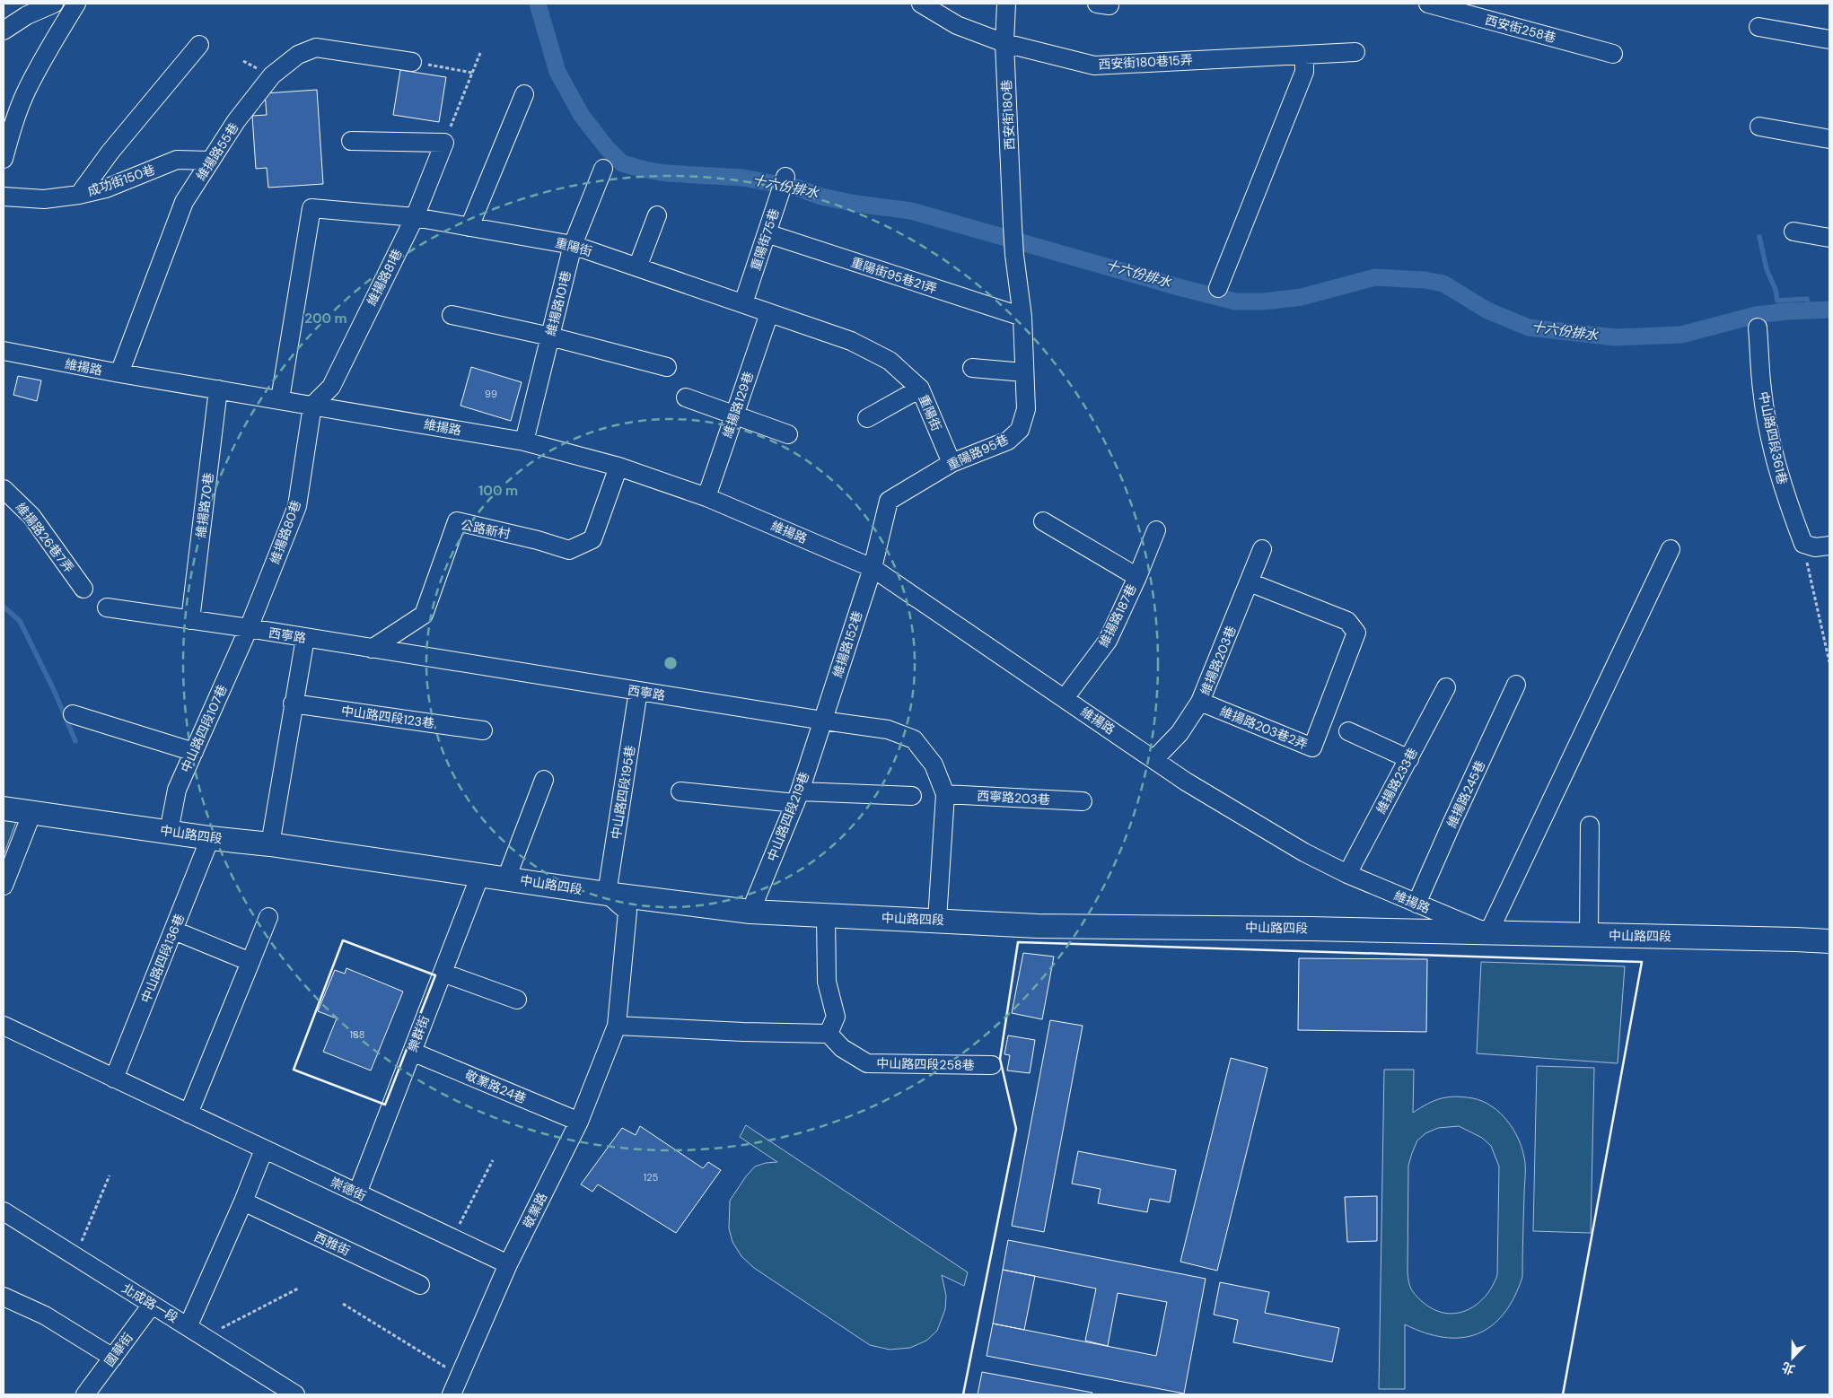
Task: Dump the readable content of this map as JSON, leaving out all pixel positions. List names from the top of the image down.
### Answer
{
  "streets": {
    "main road": ["中山路四段"],
    "street": [
      "西安街258巷",
      "西安街180巷15弄",
      "西安街180巷",
      "維揚路55巷",
      "成功街150巷",
      "重陽街75巷",
      "重陽街",
      "重陽街95巷21弄",
      "維揚路81巷",
      "維揚路101巷",
      "維揚路",
      "維揚路129巷",
      "中山路四段361巷",
      "重陽路95巷",
      "維揚路70巷",
      "公路新村",
      "維揚路80巷",
      "維揚路26巷7弄",
      "維揚路187巷",
      "西寧路",
      "維揚路152巷",
      "維揚路203巷",
      "中山路四段123巷",
      "維揚路203巷2弄",
      "中山路四段107巷",
      "維揚路233巷",
      "中山路四段195巷",
      "維揚路245巷",
      "西寧路203巷",
      "中山路四段219巷",
      "中山路四段136巷",
      "樂群街",
      "中山路四段258巷",
      "敬業路24巷",
      "崇德街",
      "敬業路",
      "西雅街",
      "北成路一段",
      "國華街"
    ]
  },
  "crossings": [
    ["西安街180巷15弄", "西安街180巷"],
    ["西安街180巷", "重陽路95巷"],
    ["維揚路55巷", "成功街150巷"],
    ["維揚路55巷", "維揚路"],
    ["重陽街75巷", "重陽街"],
    ["重陽街75巷", "重陽街95巷21弄"],
    ["重陽街", "維揚路81巷"],
    ["重陽街", "維揚路101巷"],
    ["重陽街", "維揚路"],
    ["重陽街", "維揚路129巷"],
    ["重陽街", "重陽路95巷"],
    ["重陽街95巷21弄", "重陽路95巷"],
    ["維揚路81巷", "維揚路"],
    ["維揚路81巷", "維揚路80巷"],
    ["維揚路101巷", "維揚路"],
    ["維揚路", "維揚路129巷"],
    ["維揚路", "重陽路95巷"],
    ["維揚路", "維揚路70巷"],
    ["維揚路", "公路新村"],
    ["維揚路", "維揚路80巷"],
    ["維揚路", "維揚路187巷"],
    ["維揚路", "維揚路152巷"],
    ["維揚路", "維揚路203巷"],
    ["維揚路", "維揚路233巷"],
    ["維揚路", "維揚路245巷"],
    ["維揚路", "中山路四段"],
    ["重陽路95巷", "維揚路152巷"],
    ["維揚路70巷", "西寧路"],
    ["公路新村", "西寧路"],
    ["維揚路80巷", "西寧路"],
    ["維揚路80巷", "中山路四段107巷"],
    ["西寧路", "維揚路152巷"],
    ["西寧路", "中山路四段107巷"],
    ["西寧路", "中山路四段195巷"],
    ["西寧路", "西寧路203巷"],
    ["西寧路", "中山路四段219巷"],
    ["西寧路", "中山路四段"],
    ["維揚路152巷", "中山路四段219巷"],
    ["維揚路203巷", "維揚路203巷2弄"],
    ["中山路四段107巷", "中山路四段"],
    ["中山路四段195巷", "中山路四段"],
    ["中山路四段195巷", "敬業路"],
    ["中山路四段219巷", "中山路四段"],
    ["中山路四段", "中山路四段136巷"],
    ["中山路四段", "樂群街"],
    ["中山路四段", "敬業路"],
    ["中山路四段136巷", "崇德街"],
    ["樂群街", "敬業路24巷"],
    ["樂群街", "崇德街"],
    ["敬業路24巷", "敬業路"],
    ["崇德街", "敬業路"],
    ["北成路一段", "國華街"]
  ],
  "water": ["十六份排水"],
  "house_numbers": ["99", "188", "125"],
  "north": "bottom",
  "rings": ["200 m", "100 m"]
}
